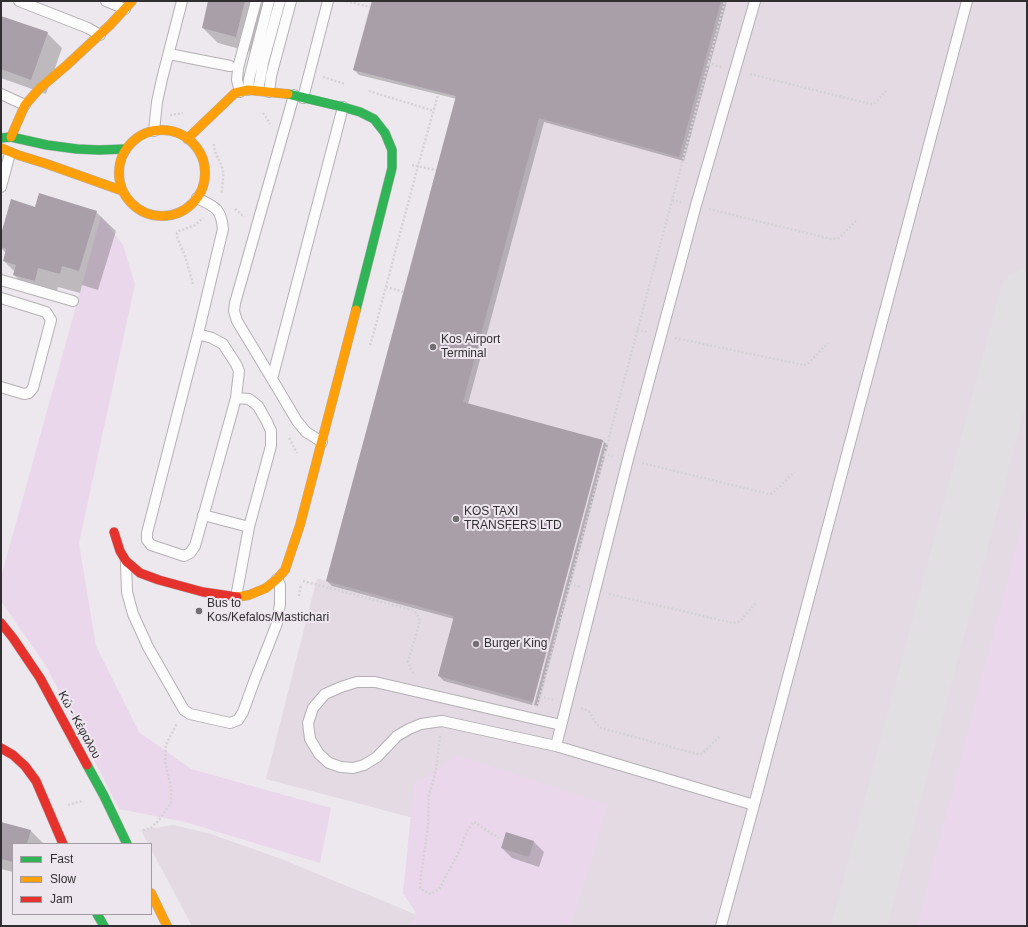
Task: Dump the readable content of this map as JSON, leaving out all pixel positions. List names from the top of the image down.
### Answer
{
  "streets": {
    "street": ["Κώ - Κέφαλου"]
  },
  "places": [
    "Kos Airport Terminal",
    "KOS TAXI TRANSFERS LTD",
    "Bus to Kos/Kefalos/Mastichari",
    "Burger King"
  ],
  "legend": ["Fast", "Slow", "Jam"]
}
